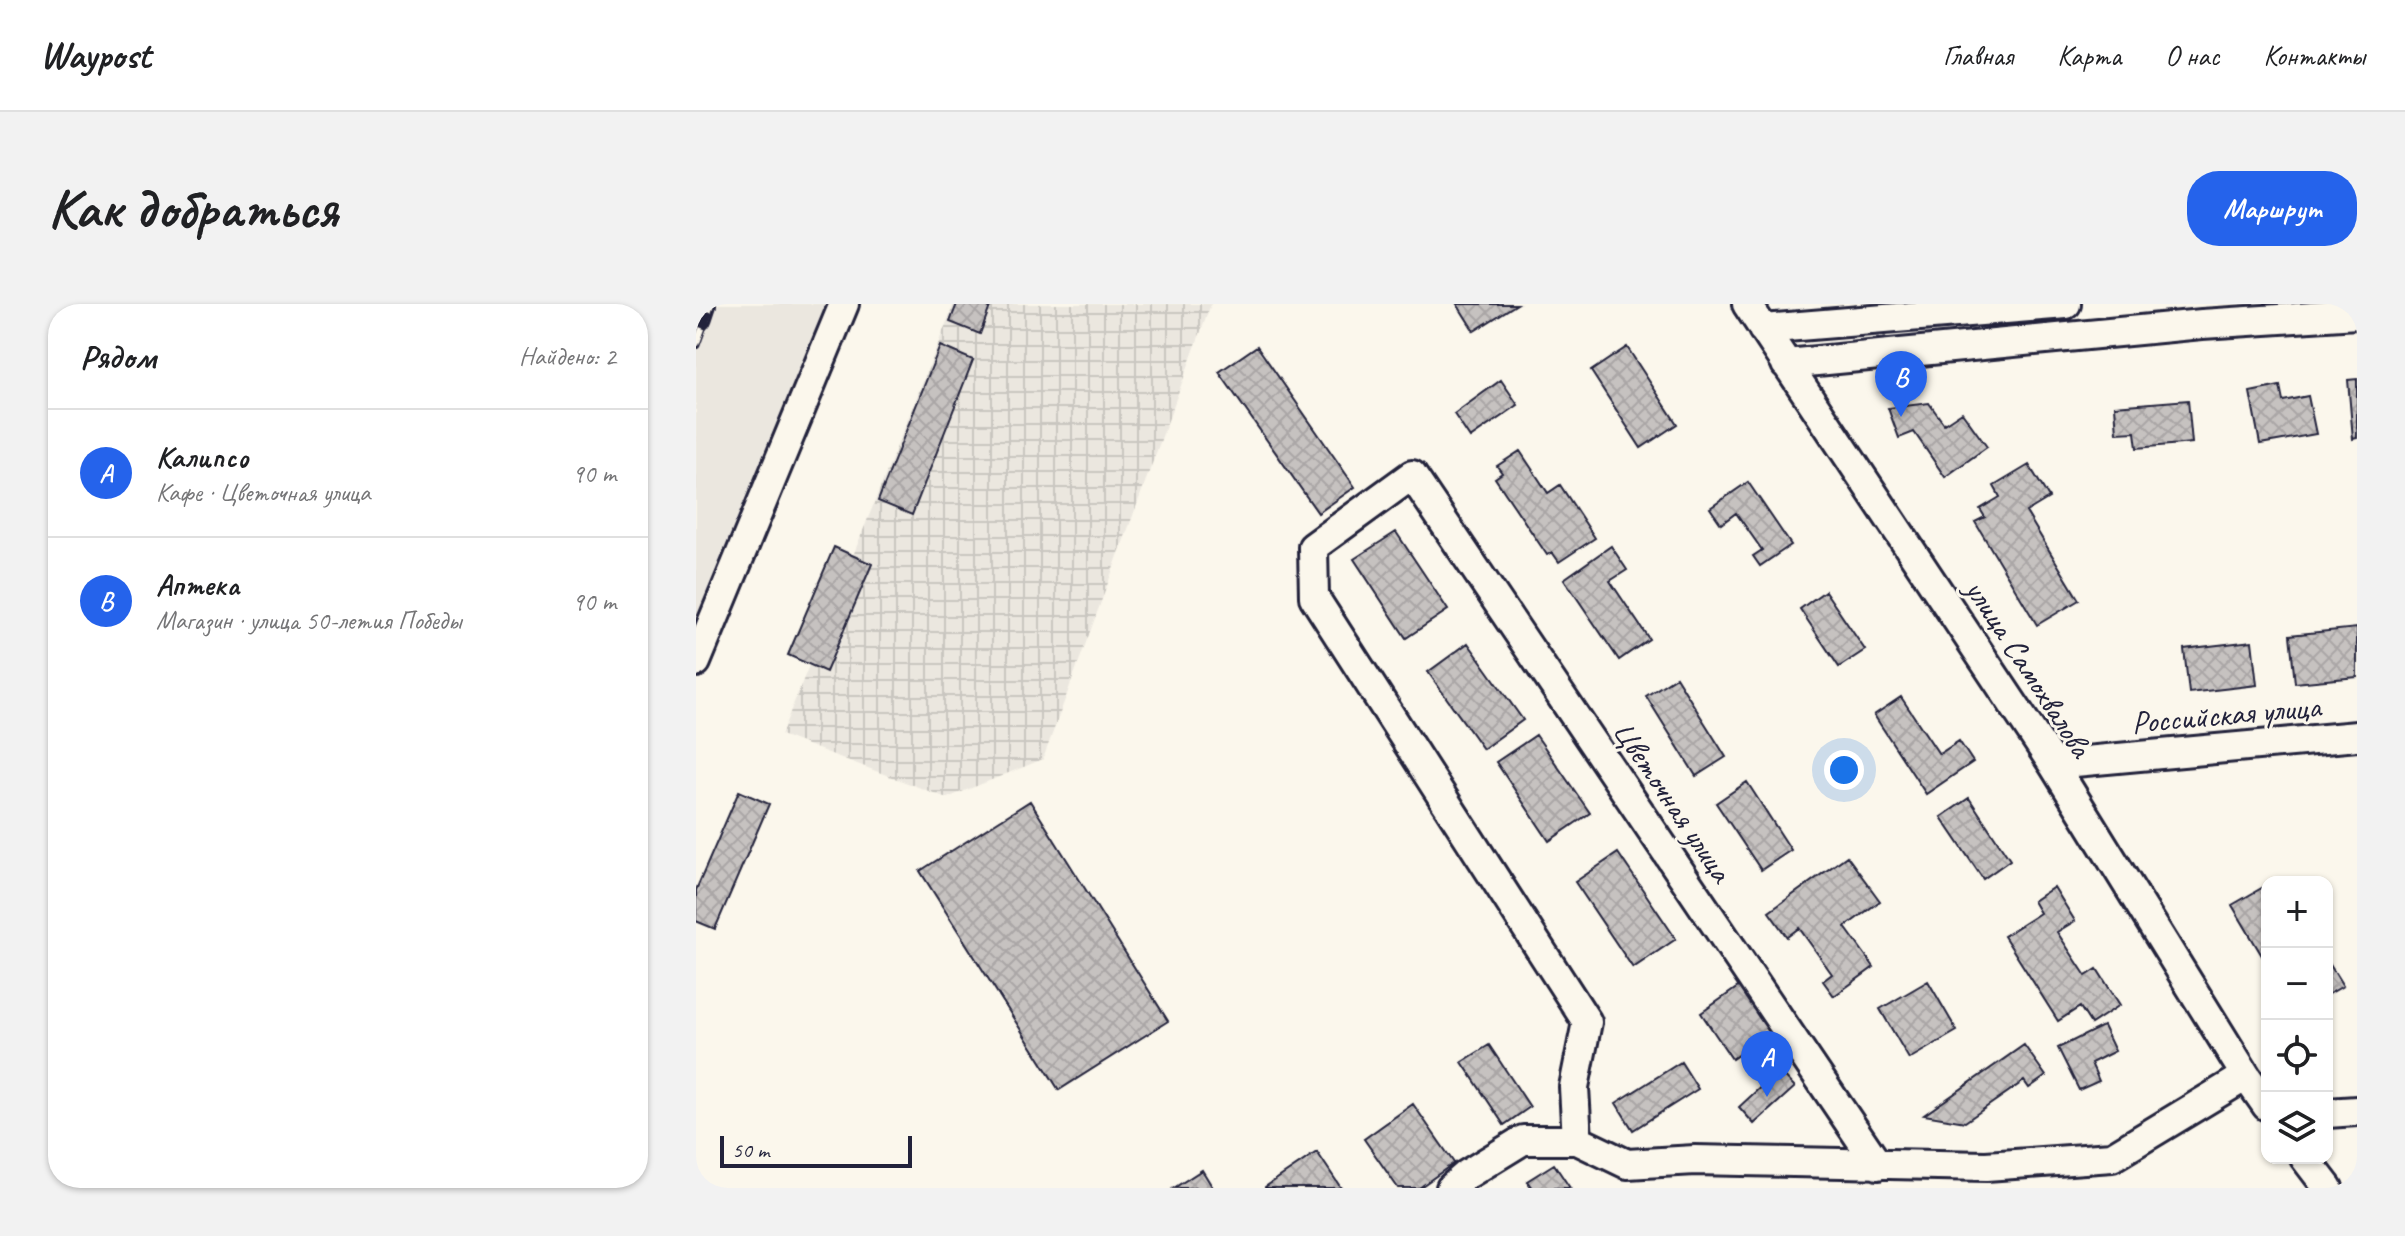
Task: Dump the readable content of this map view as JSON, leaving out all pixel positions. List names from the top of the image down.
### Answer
{
  "streets": {
    "street": ["улица Самохвалова", "Российская улица", "Цветочная улица"]
  },
  "crossings": [
    ["улица Самохвалова", "Российская улица"]
  ],
  "scale_bar": "50 m",
  "page": {
    "header": "Waypost",
    "nav": [
      "Главная",
      "Карта",
      "О нас",
      "Контакты"
    ],
    "buttons": "Маршрут",
    "title": "Как добраться",
    "heading": ["Рядом", "Найдено: 2"],
    "pins": ["B", "A"],
    "list": [
      {
        "mark": "A",
        "name": "Калипсо",
        "note": "Кафе · Цветочная улица",
        "value": "90 m"
      },
      {
        "mark": "B",
        "name": "Аптека",
        "note": "Магазин · улица 50-летия Победы",
        "value": "90 m"
      }
    ],
    "map_buttons": ["+", "−"],
    "scale": "50 m"
  }
}
